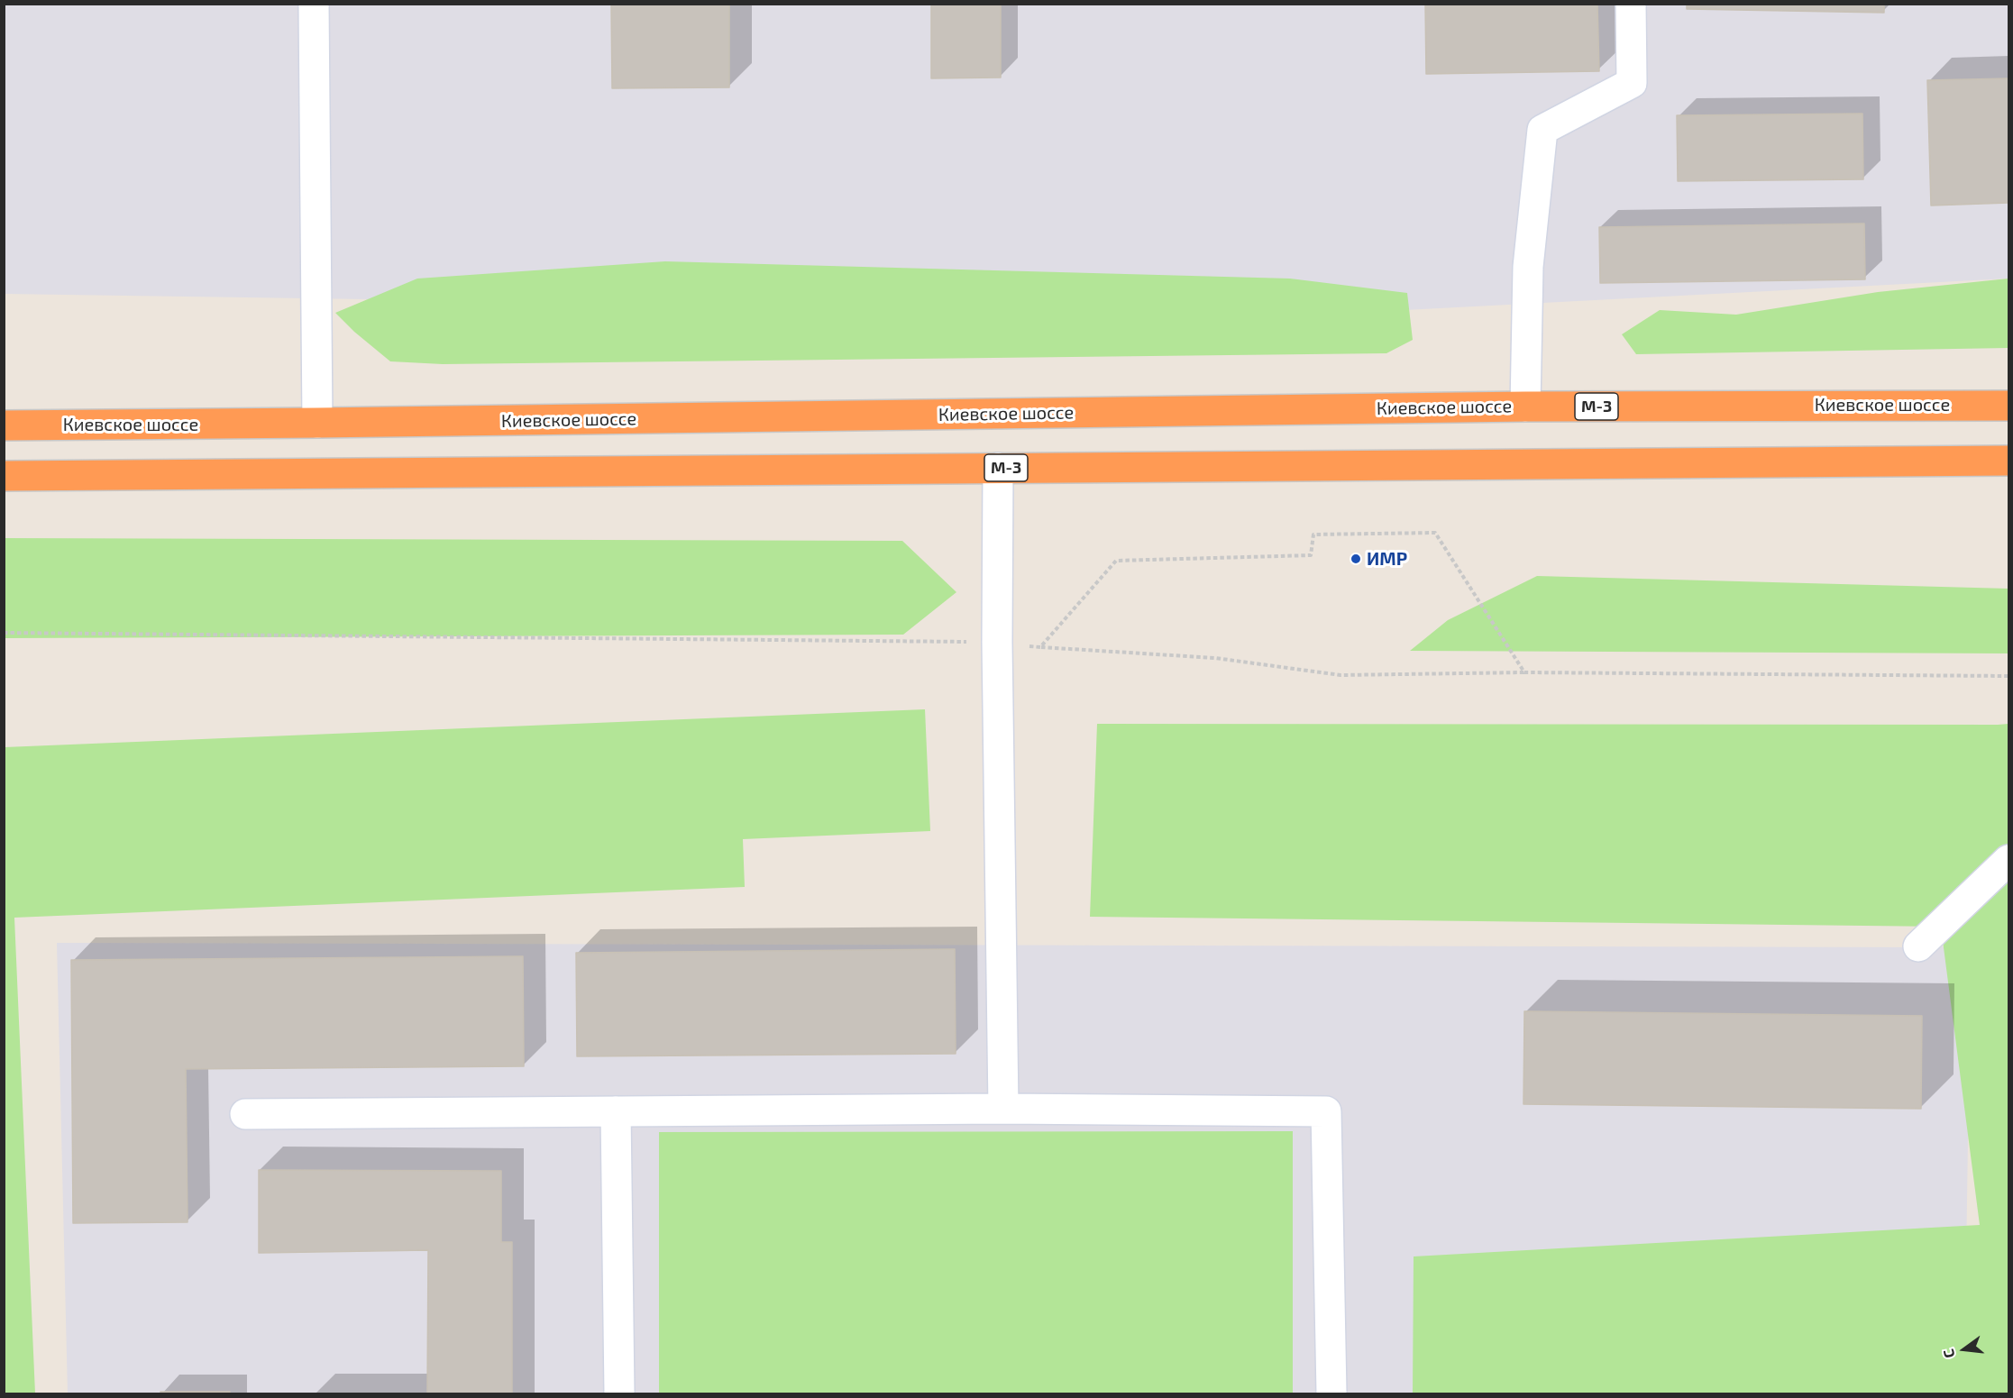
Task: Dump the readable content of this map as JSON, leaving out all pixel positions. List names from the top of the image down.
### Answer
{
  "streets": {
    "highway": ["Киевское шоссе", "М-3"]
  },
  "places": ["ИМР"],
  "north": "left"
}
